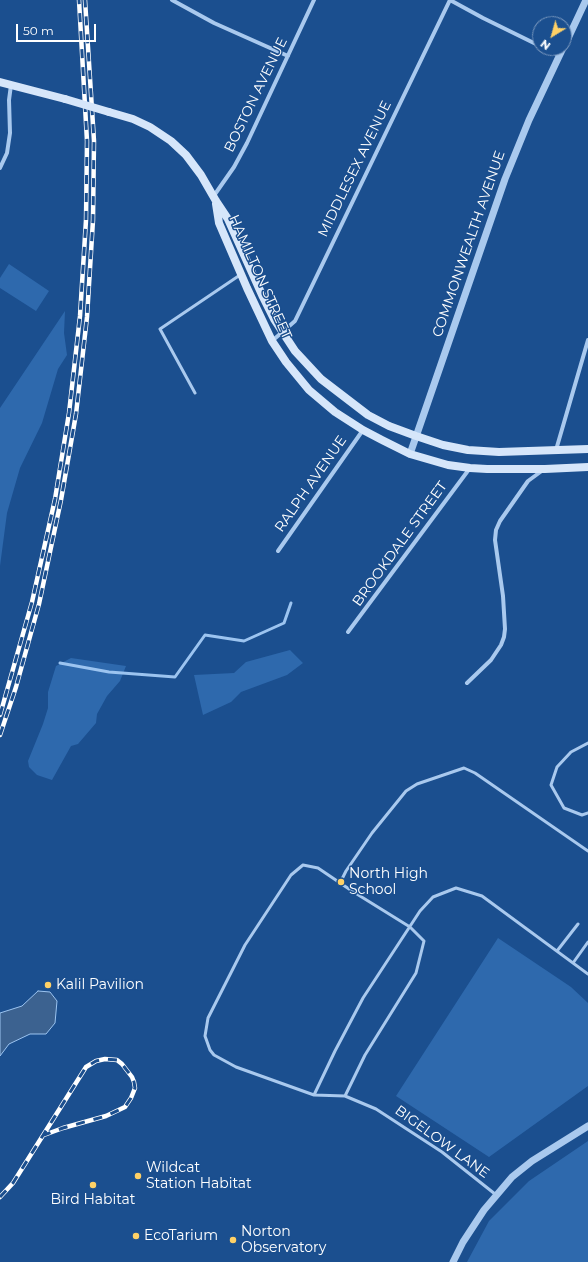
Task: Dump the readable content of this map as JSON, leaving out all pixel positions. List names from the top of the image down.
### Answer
{
  "streets": {
    "main road": ["HAMILTON STREET"],
    "street": [
      "BOSTON AVENUE",
      "MIDDLESEX AVENUE",
      "COMMONWEALTH AVENUE",
      "RALPH AVENUE",
      "BROOKDALE STREET"
    ],
    "lane": ["BIGELOW LANE"]
  },
  "crossings": [
    ["BOSTON AVENUE", "HAMILTON STREET"],
    ["MIDDLESEX AVENUE", "HAMILTON STREET"],
    ["COMMONWEALTH AVENUE", "HAMILTON STREET"],
    ["HAMILTON STREET", "RALPH AVENUE"],
    ["HAMILTON STREET", "BROOKDALE STREET"]
  ],
  "places": [
    "North High School",
    "Kalil Pavilion",
    "Wildcat Station Habitat",
    "Bird Habitat",
    "EcoTarium",
    "Norton Observatory"
  ],
  "scale_bar": "50 m",
  "north": "bottom left"
}
